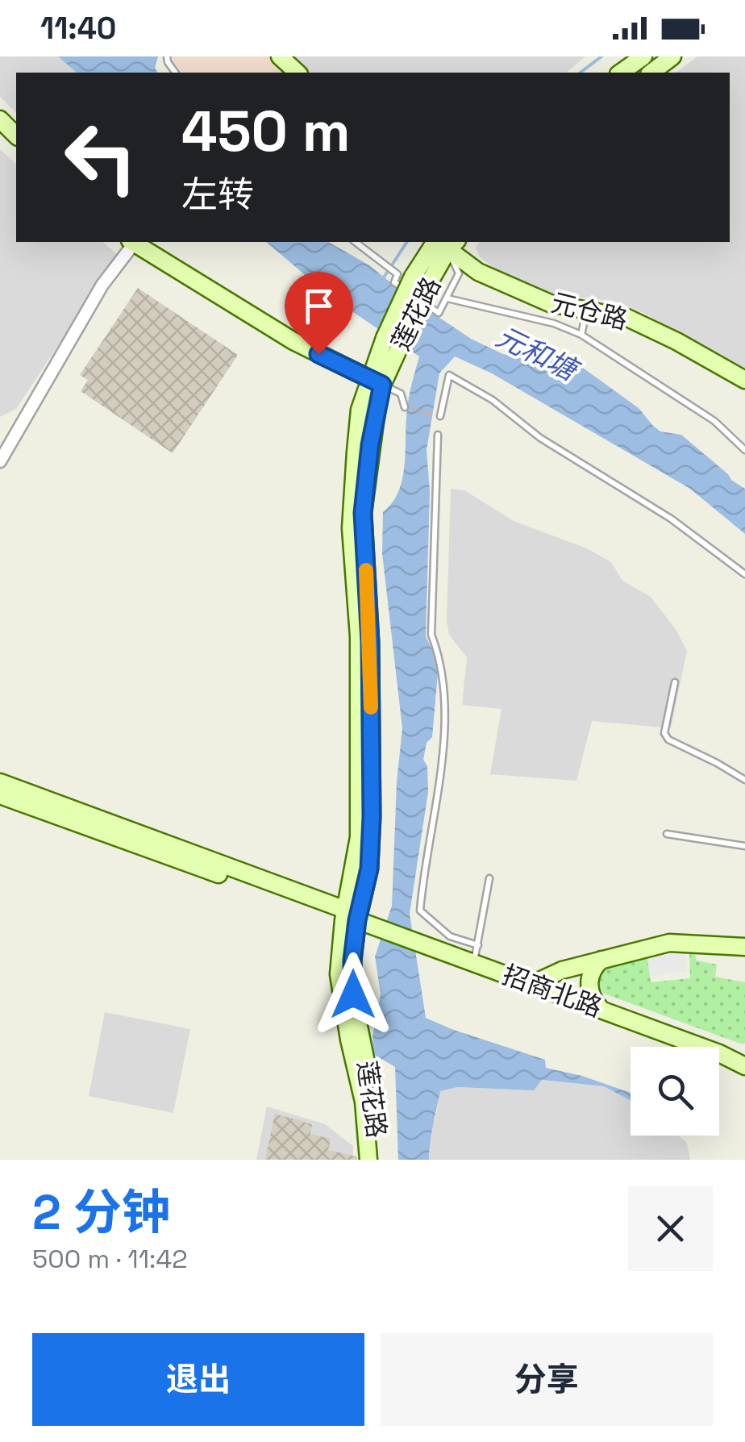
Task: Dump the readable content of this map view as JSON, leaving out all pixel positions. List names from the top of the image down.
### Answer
{
  "streets": {
    "street": ["元仓路", "莲花路", "招商北路"]
  },
  "crossings": [
    ["元仓路", "莲花路"],
    ["莲花路", "招商北路"]
  ],
  "water": ["元和塘"],
  "page": {
    "status": "11:40",
    "turn": ["450 m", "左转"],
    "heading": ["2 分钟", "500 m · 11:42"],
    "buttons": ["退出", "分享"]
  }
}
